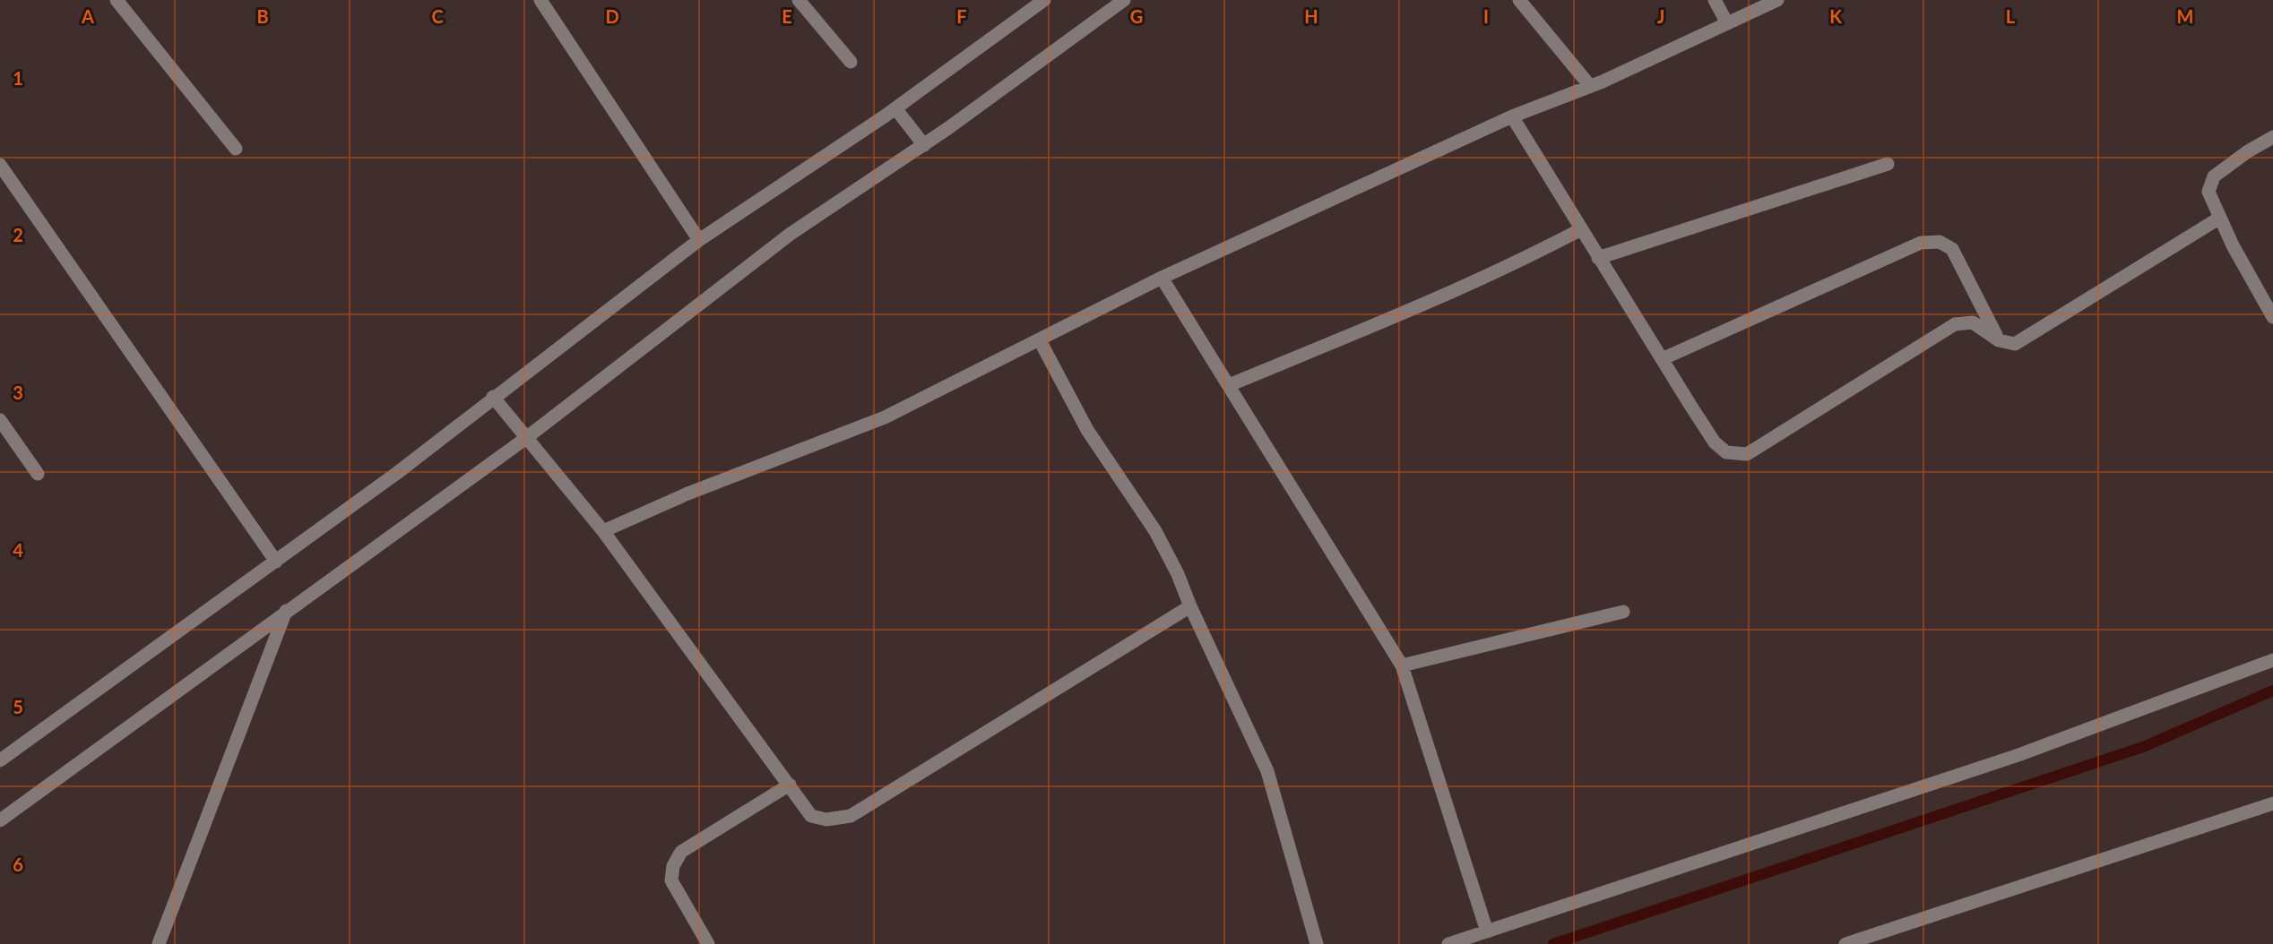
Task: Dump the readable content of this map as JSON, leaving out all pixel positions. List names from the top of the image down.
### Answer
{
  "grid": {
    "columns": [
      "A",
      "B",
      "C",
      "D",
      "E",
      "F",
      "G",
      "H",
      "I",
      "J",
      "K",
      "L",
      "M"
    ],
    "rows": [
      "1",
      "2",
      "3",
      "4",
      "5",
      "6"
    ]
  }
}
